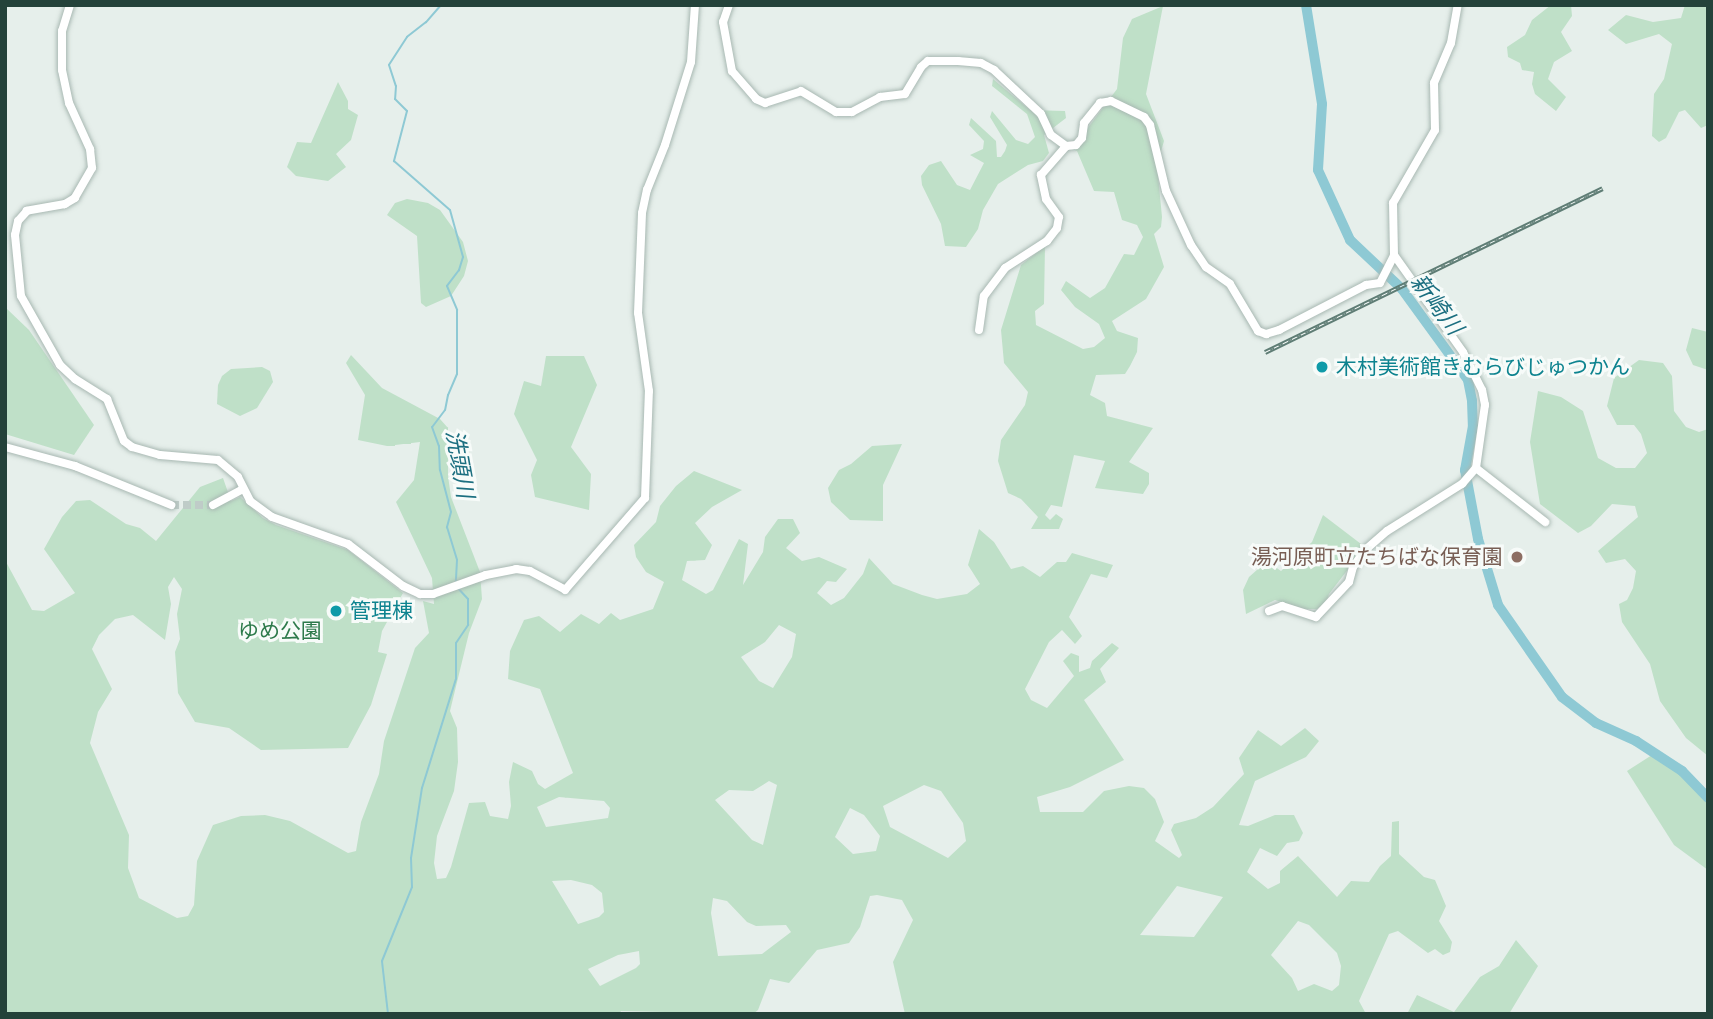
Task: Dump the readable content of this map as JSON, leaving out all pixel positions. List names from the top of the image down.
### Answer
{
  "water": ["新崎川", "洗頭川"],
  "parks": ["ゆめ公園"],
  "places": ["木村美術館きむらびじゅつかん", "湯河原町立たちばな保育園", "管理棟"]
}
